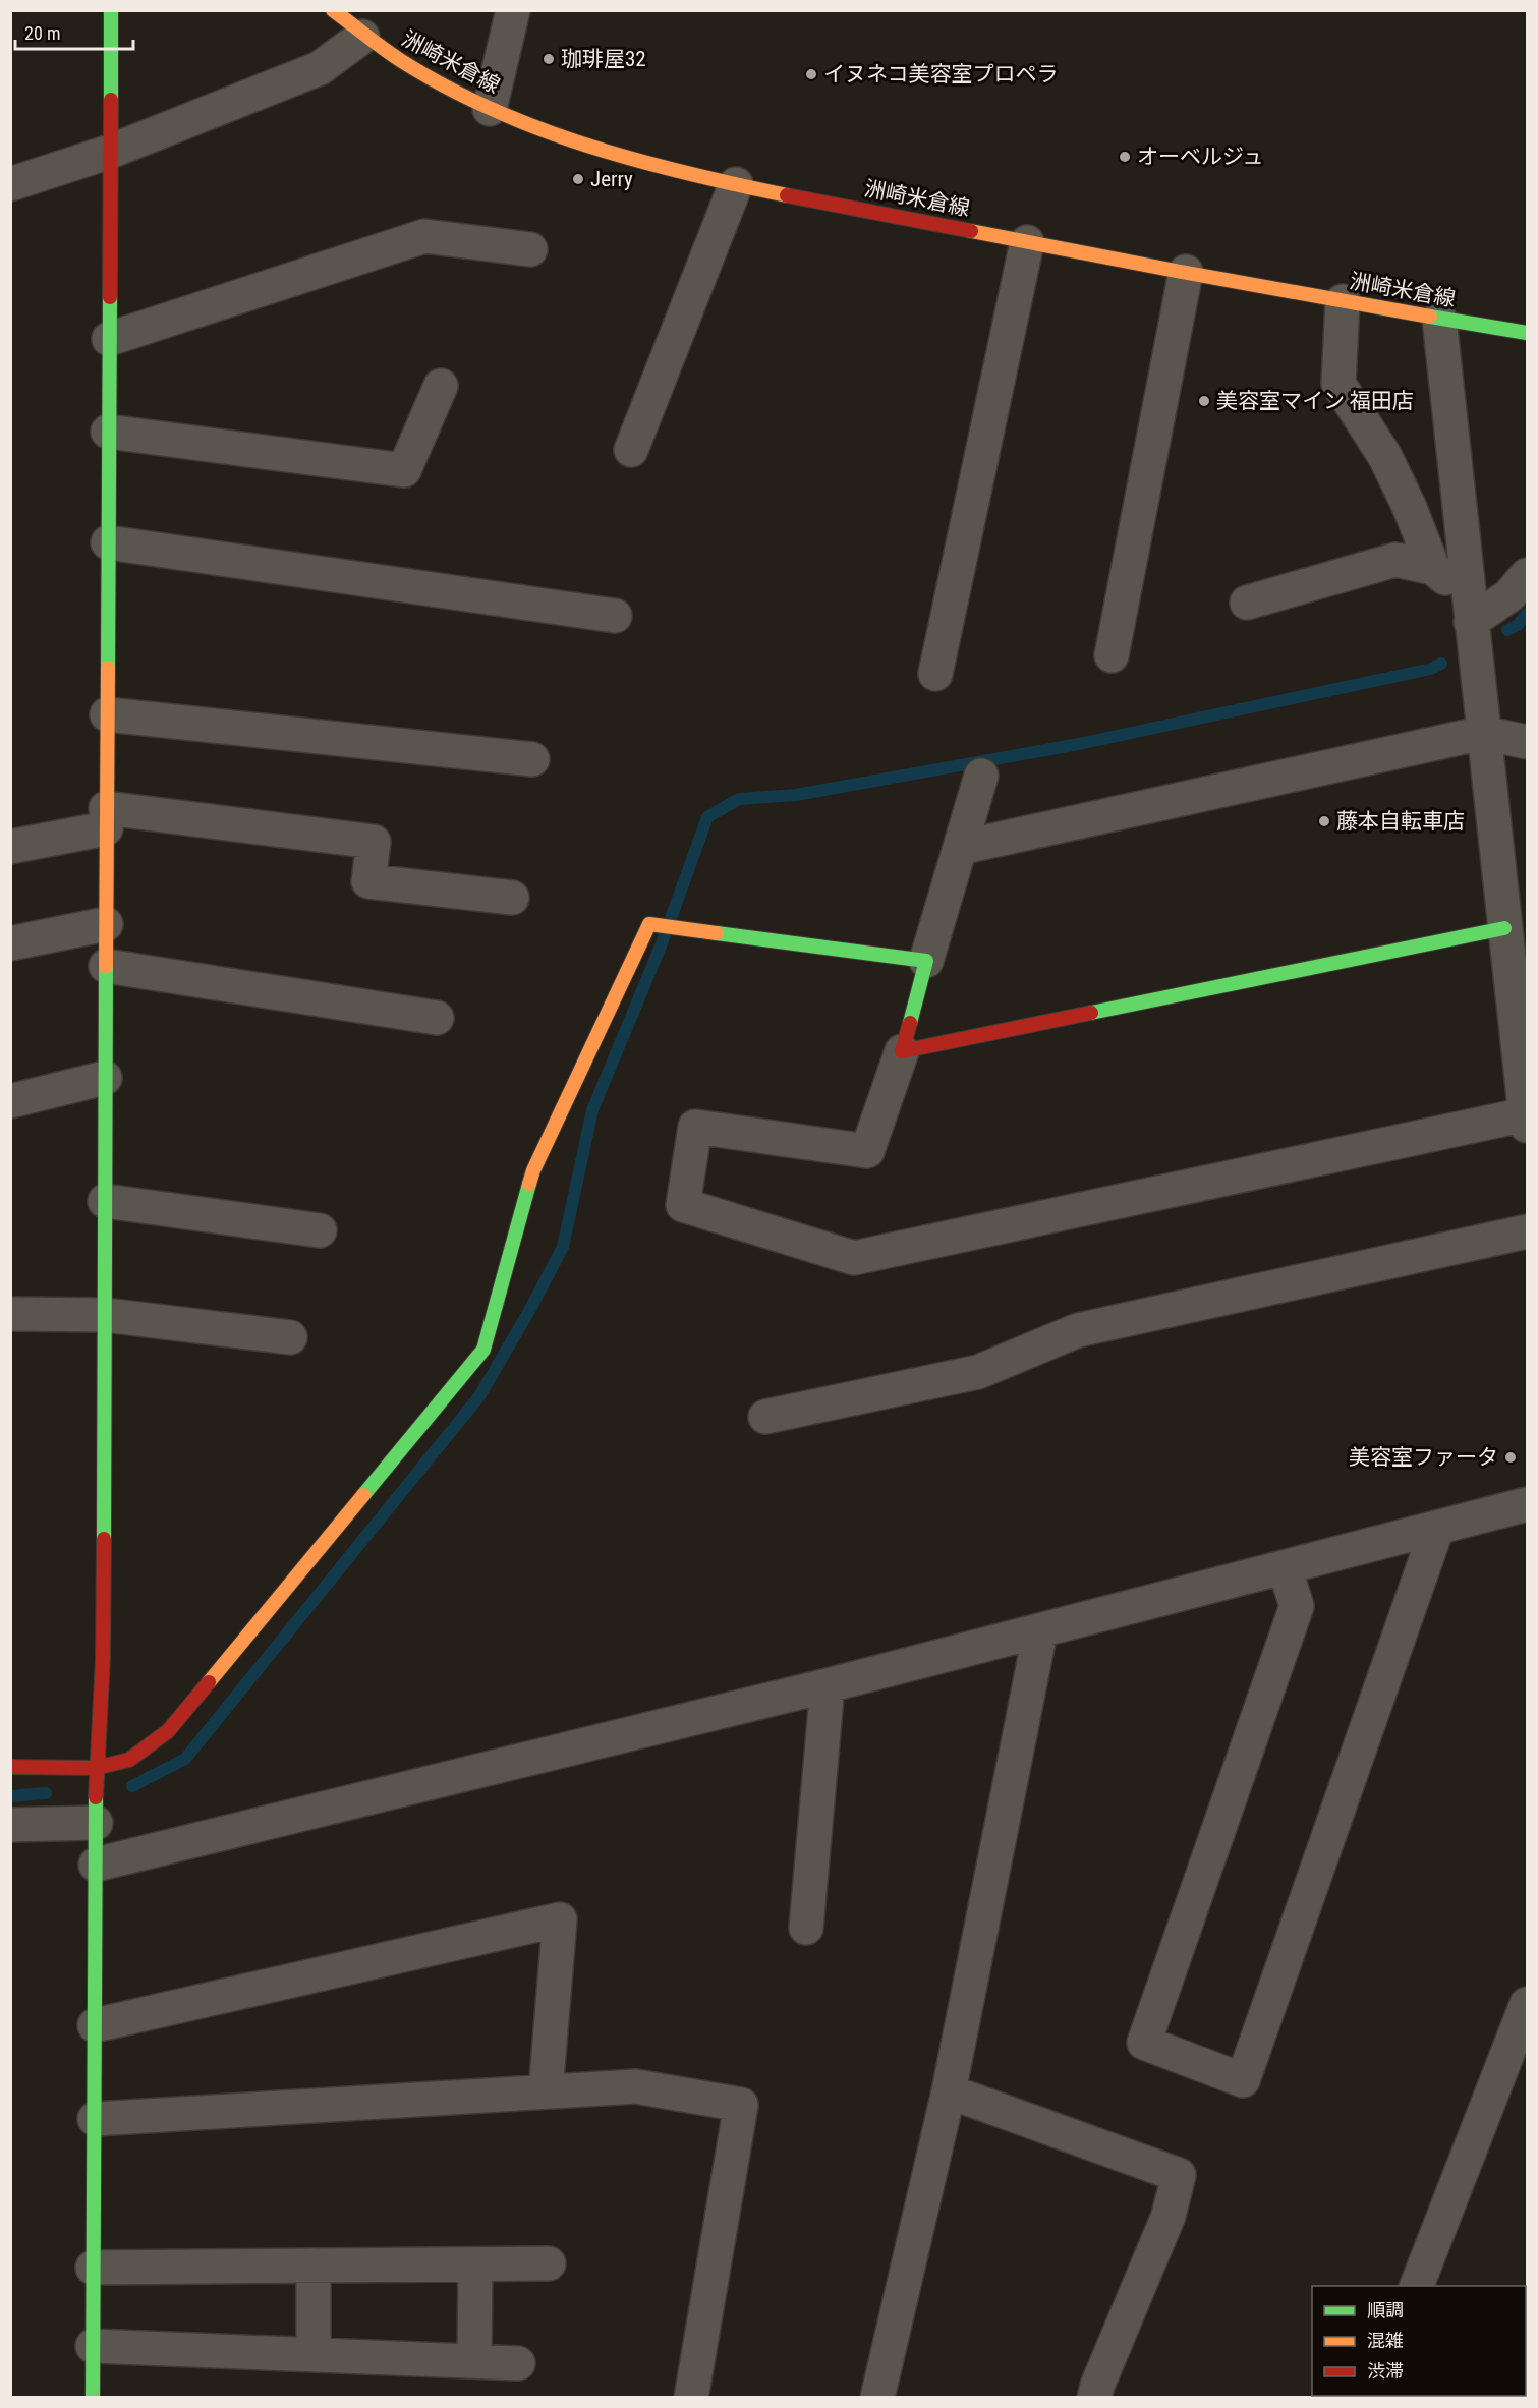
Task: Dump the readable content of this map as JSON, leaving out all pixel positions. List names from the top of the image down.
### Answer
{
  "streets": {
    "street": ["洲崎米倉線"]
  },
  "places": [
    "珈琲屋32",
    "イヌネコ美容室プロペラ",
    "オーベルジュ",
    "Jerry",
    "美容室マイン 福田店",
    "藤本自転車店",
    "美容室ファータ"
  ],
  "legend": ["順調", "混雑", "渋滞"],
  "scale_bar": "20 m"
}
